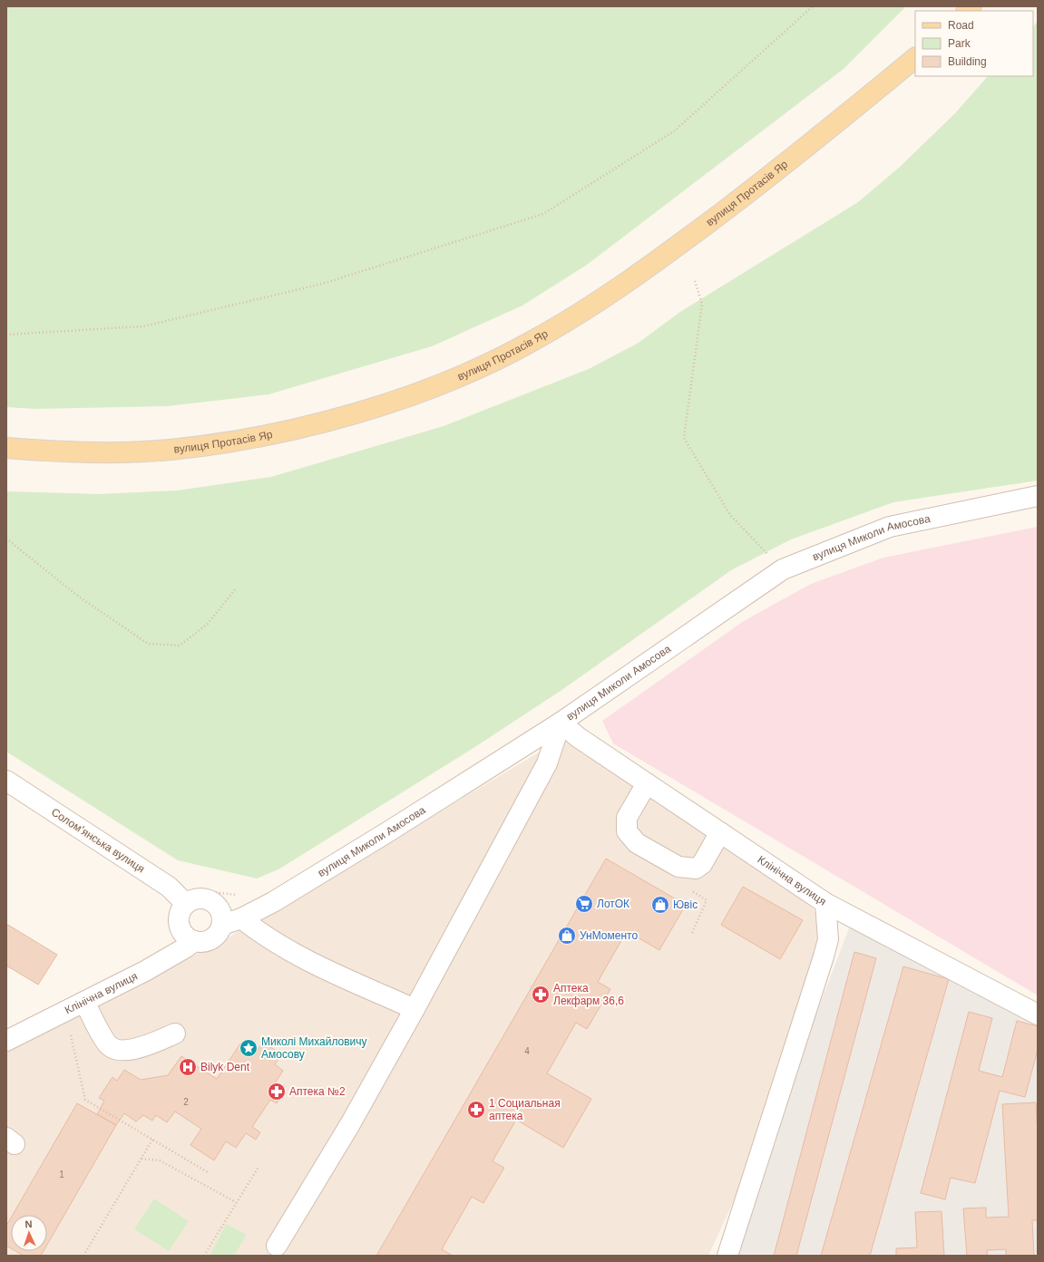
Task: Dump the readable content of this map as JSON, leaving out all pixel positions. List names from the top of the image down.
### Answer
{
  "streets": {
    "main road": ["вулиця Протасів Яр"],
    "street": ["вулиця Миколи Амосова", "Соломʼянська вулиця", "Клінічна вулиця"]
  },
  "crossings": [
    ["вулиця Миколи Амосова", "Соломʼянська вулиця"],
    ["вулиця Миколи Амосова", "Клінічна вулиця"],
    ["Соломʼянська вулиця", "Клінічна вулиця"]
  ],
  "places": {
    "supermarket": ["ЛотОК"],
    "shop": ["Ювіс", "УнМоменто"],
    "pharmacy": ["Аптека Лекфарм 36,6", "Аптека №2", "1 Социальная аптека"],
    "place": ["Миколі Михайловичу Амосову"],
    "hospital": ["Bilyk Dent"]
  },
  "house_numbers": ["4", "2", "1"],
  "legend": ["Road", "Park", "Building"],
  "north": "top"
}
